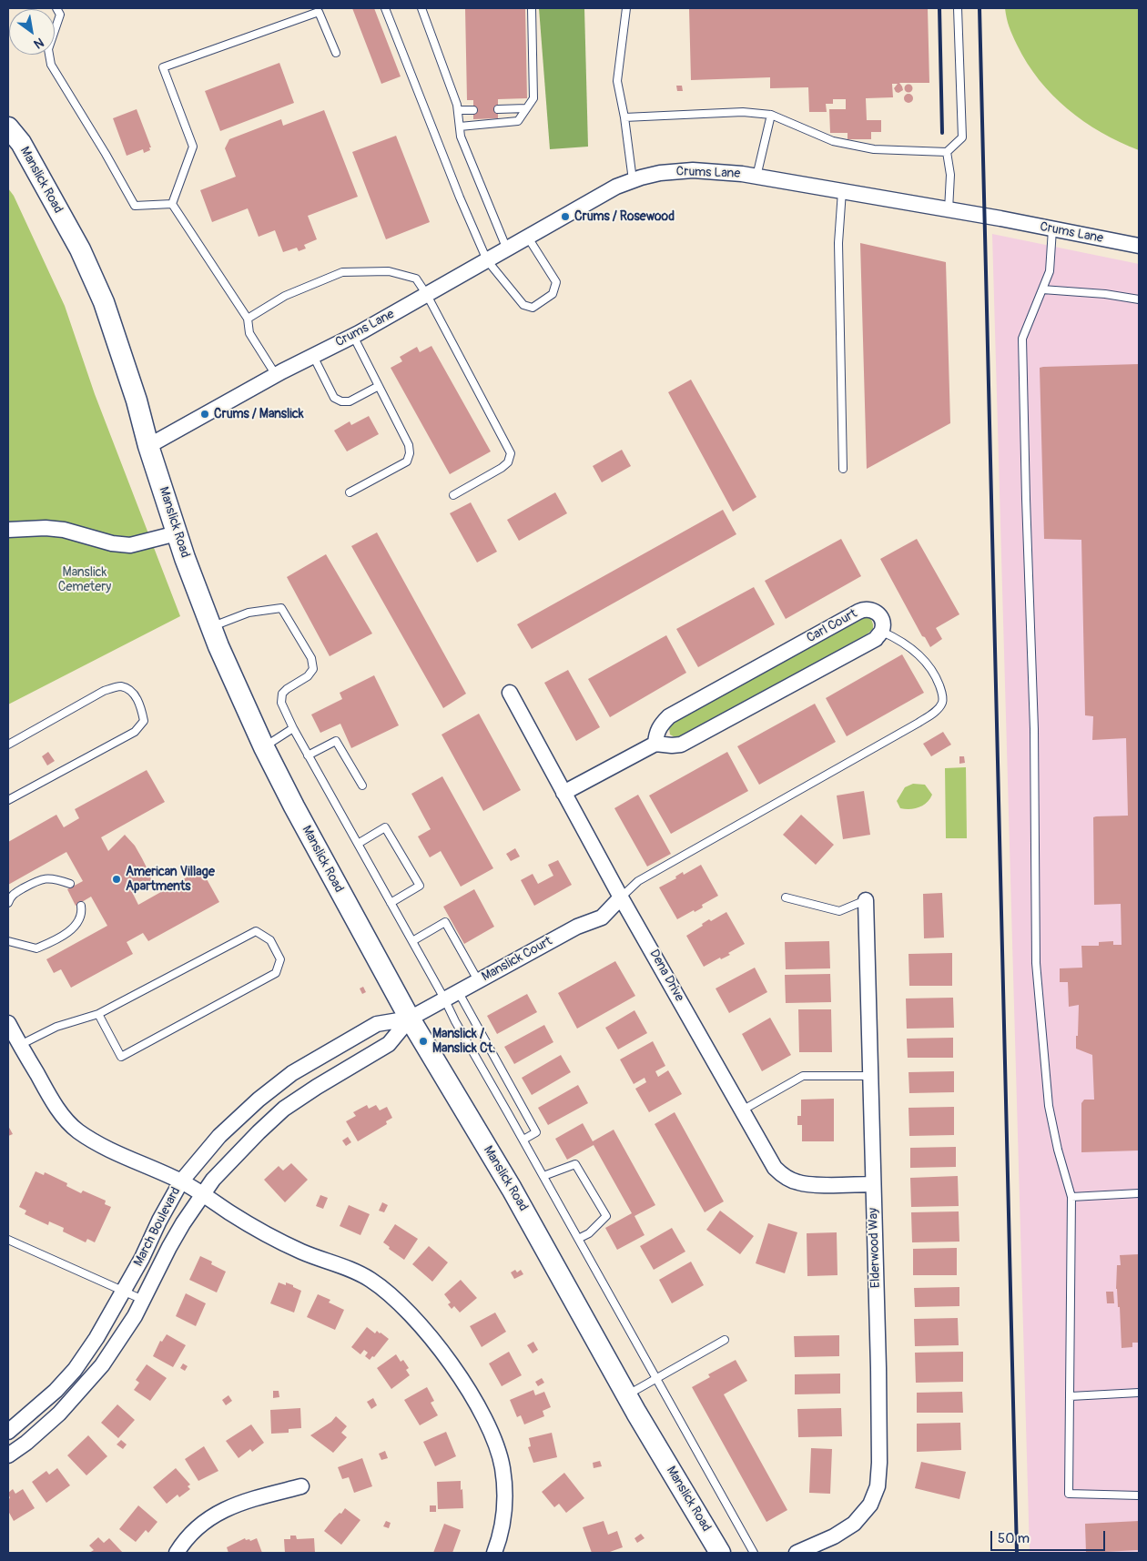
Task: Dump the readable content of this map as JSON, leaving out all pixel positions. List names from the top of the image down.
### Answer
{
  "streets": {
    "main road": ["Manslick Road"],
    "street": [
      "Crums Lane",
      "Carl Court",
      "Manslick Court",
      "Dena Drive",
      "March Boulevard",
      "Elderwood Way"
    ]
  },
  "crossings": [
    ["Crums Lane", "Manslick Road"],
    ["Manslick Road", "Manslick Court"],
    ["Manslick Road", "March Boulevard"],
    ["Manslick Court", "Dena Drive"],
    ["Manslick Court", "March Boulevard"],
    ["Dena Drive", "Elderwood Way"]
  ],
  "parks": ["Manslick Cemetery"],
  "places": [
    "Crums / Rosewood",
    "Crums / Manslick",
    "American Village Apartments",
    "Manslick / Manslick Ct."
  ],
  "scale_bar": "50 m",
  "north": "bottom right"
}
